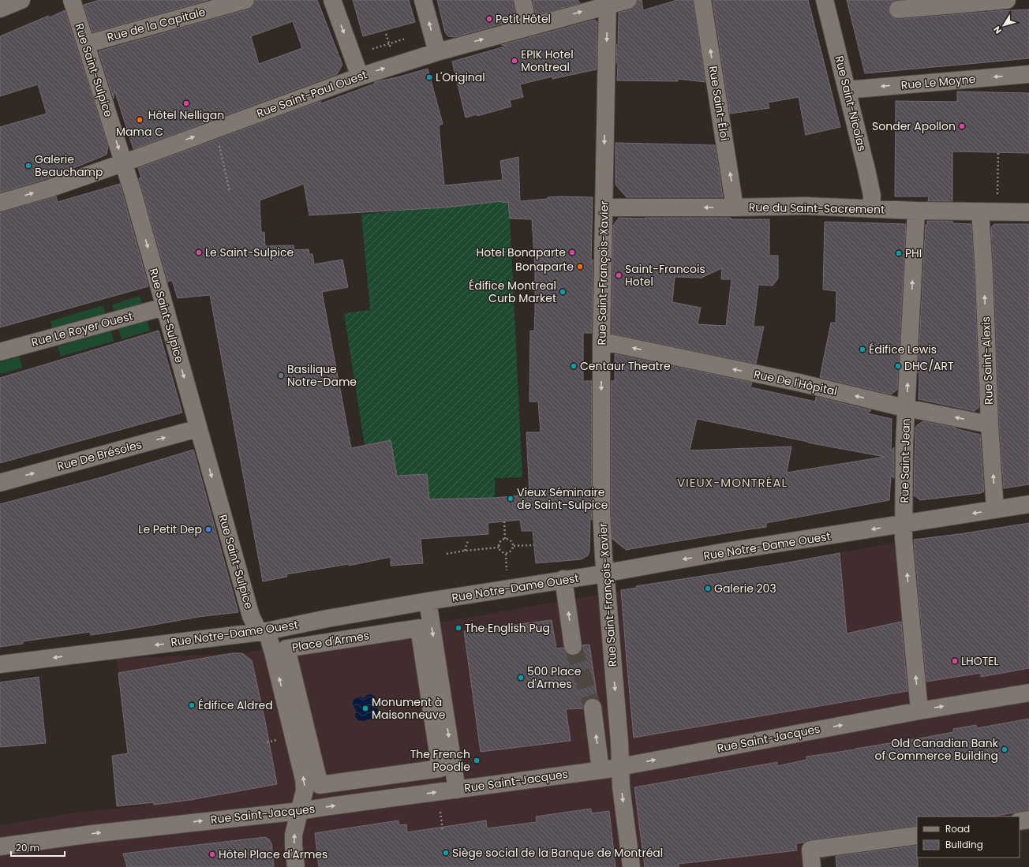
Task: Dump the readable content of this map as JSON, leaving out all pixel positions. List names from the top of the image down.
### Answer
{
  "streets": {
    "street": [
      "Rue de la Capitale",
      "Rue Saint-Sulpice",
      "Rue Le Moyne",
      "Rue Saint-Paul Ouest",
      "Rue Saint-Éloi",
      "Rue Saint-Nicolas",
      "Rue du Saint-Sacrement",
      "Rue Saint-François-Xavier",
      "Rue Le Royer Ouest",
      "Rue Saint-Alexis",
      "Rue De l'Hôpital",
      "Rue De Brésoles",
      "Rue Saint-Jean",
      "Rue Notre-Dame Ouest",
      "Place d'Armes",
      "Rue Saint-Jacques"
    ]
  },
  "crossings": [
    ["Rue de la Capitale", "Rue Saint-Sulpice"],
    ["Rue Saint-Sulpice", "Rue Saint-Paul Ouest"],
    ["Rue Saint-Sulpice", "Rue Le Royer Ouest"],
    ["Rue Saint-Sulpice", "Rue De Brésoles"],
    ["Rue Saint-Sulpice", "Rue Notre-Dame Ouest"],
    ["Rue Le Moyne", "Rue Saint-Nicolas"],
    ["Rue Saint-Paul Ouest", "Rue Saint-François-Xavier"],
    ["Rue Saint-Éloi", "Rue du Saint-Sacrement"],
    ["Rue Saint-Nicolas", "Rue du Saint-Sacrement"],
    ["Rue du Saint-Sacrement", "Rue Saint-François-Xavier"],
    ["Rue du Saint-Sacrement", "Rue Saint-Alexis"],
    ["Rue du Saint-Sacrement", "Rue Saint-Jean"],
    ["Rue Saint-François-Xavier", "Rue De l'Hôpital"],
    ["Rue Saint-François-Xavier", "Rue Notre-Dame Ouest"],
    ["Rue Saint-François-Xavier", "Rue Saint-Jacques"],
    ["Rue Saint-Alexis", "Rue De l'Hôpital"],
    ["Rue Saint-Alexis", "Rue Notre-Dame Ouest"],
    ["Rue De l'Hôpital", "Rue Saint-Jean"],
    ["Rue Saint-Jean", "Rue Notre-Dame Ouest"],
    ["Rue Saint-Jean", "Rue Saint-Jacques"]
  ],
  "one_way": [
    "Rue Saint-Sulpice",
    "Rue Saint-Paul Ouest",
    "Rue Saint-Éloi",
    "Rue Saint-François-Xavier",
    "Rue Saint-Alexis",
    "Rue De l'Hôpital",
    "Rue De Brésoles",
    "Rue Saint-Jean",
    "Rue Notre-Dame Ouest",
    "Rue Saint-Jacques"
  ],
  "districts": ["VIEUX-MONTRÉAL"],
  "places": [
    "Petit Hôtel",
    "EPIK Hotel Montreal",
    "L'Original",
    "Hôtel Nelligan",
    "Mama C",
    "Sonder Apollon",
    "Galerie Beauchamp",
    "Le Saint-Sulpice",
    "Hotel Bonaparte",
    "PHI",
    "Bonaparte",
    "Saint-Francois Hotel",
    "Édifice Montreal Curb Market",
    "Édifice Lewis",
    "Centaur Theatre",
    "DHC/ART",
    "Basilique Notre-Dame",
    "Vieux Séminaire de Saint-Sulpice",
    "Le Petit Dep",
    "Galerie 203",
    "The English Pug",
    "LHOTEL",
    "500 Place d'Armes",
    "Édifice Aldred",
    "Monument à Maisonneuve",
    "Old Canadian Bank of Commerce Building",
    "The French Poodle",
    "Siège social de la Banque de Montréal",
    "Hôtel Place d'Armes"
  ],
  "legend": ["Road", "Building"],
  "scale_bar": "20 m",
  "north": "bottom left"
}
